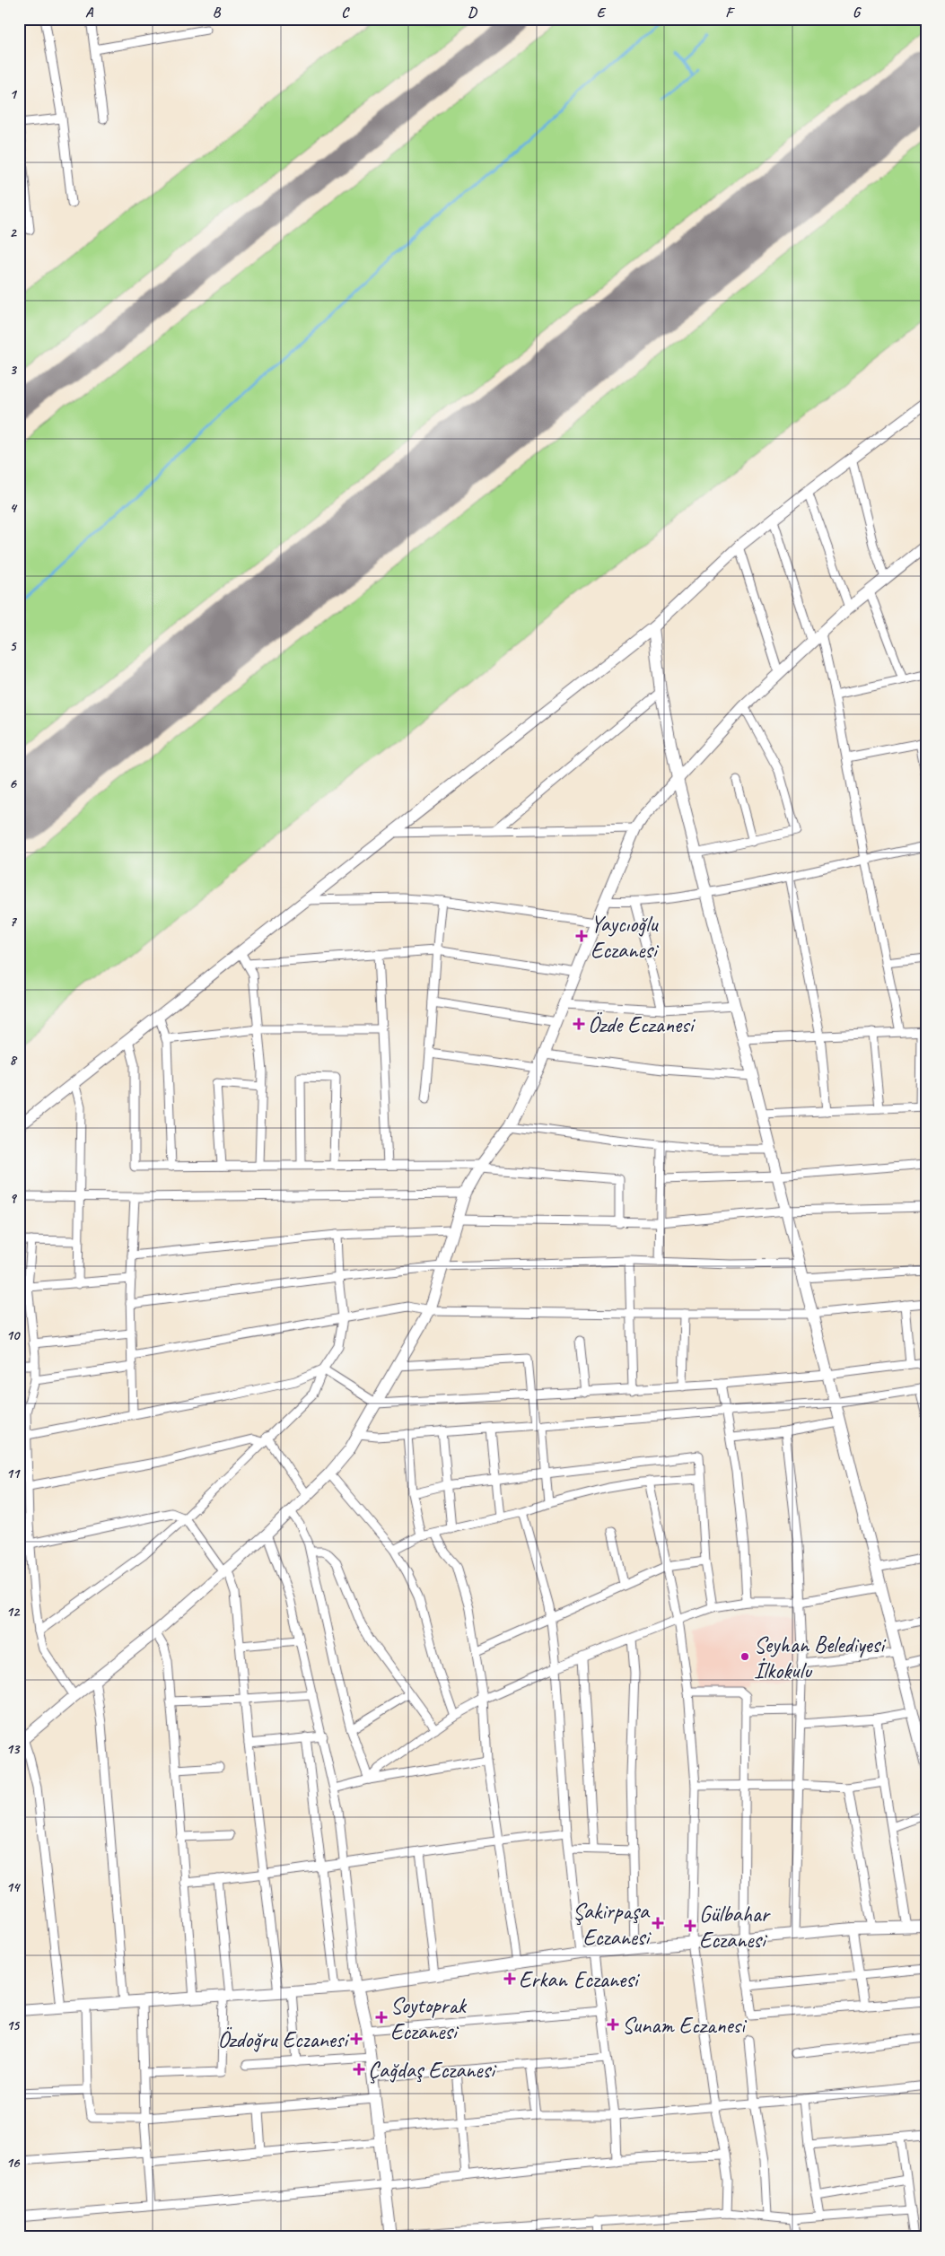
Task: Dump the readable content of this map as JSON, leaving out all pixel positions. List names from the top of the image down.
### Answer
{
  "places": {
    "health": [
      "Yaycıoğlu Eczanesi",
      "Özde Eczanesi",
      "Şakirpaşa Eczanesi",
      "Gülbahar Eczanesi",
      "Erkan Eczanesi",
      "Soytoprak Eczanesi",
      "Sunam Eczanesi",
      "Özdoğru Eczanesi",
      "Çağdaş Eczanesi"
    ],
    "other": ["Seyhan Belediyesi İlkokulu"]
  },
  "grid": {
    "columns": [
      "A",
      "B",
      "C",
      "D",
      "E",
      "F",
      "G"
    ],
    "rows": [
      "1",
      "2",
      "3",
      "4",
      "5",
      "6",
      "7",
      "8",
      "9",
      "10",
      "11",
      "12",
      "13",
      "14",
      "15",
      "16"
    ]
  }
}
